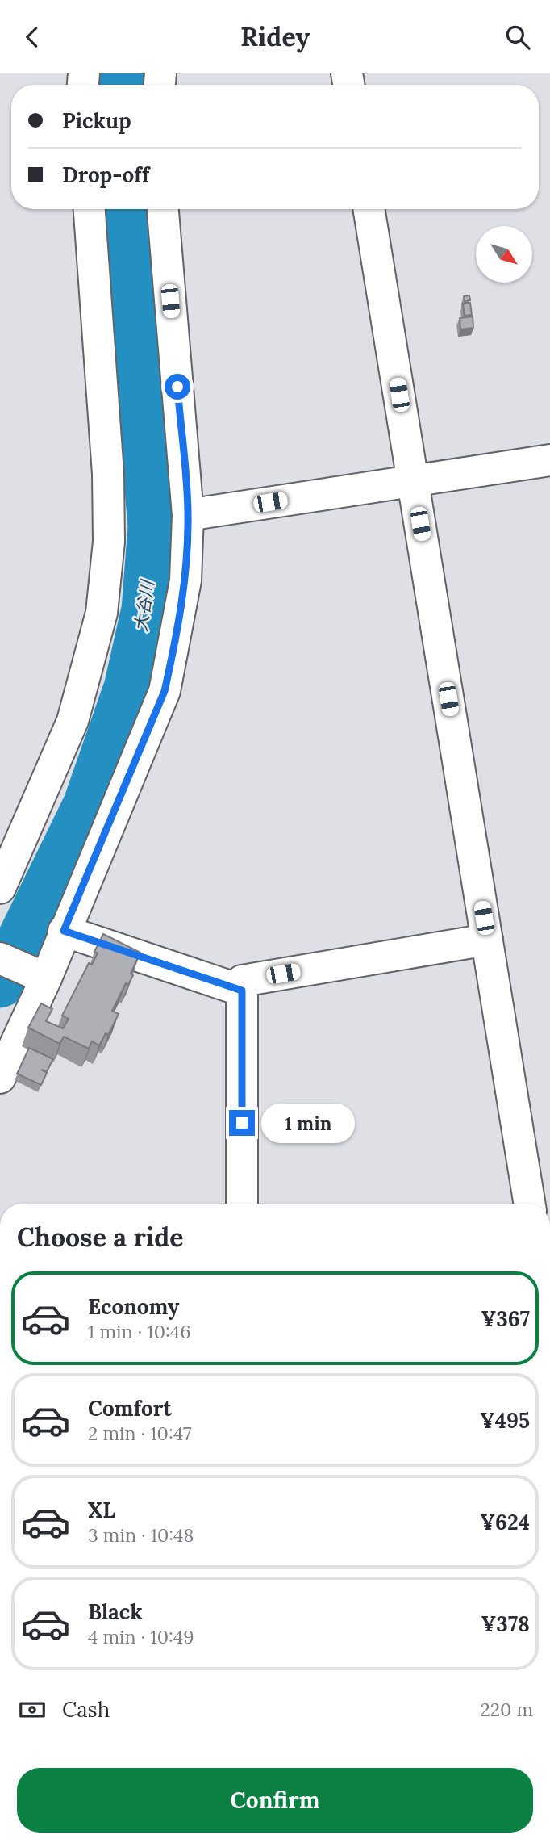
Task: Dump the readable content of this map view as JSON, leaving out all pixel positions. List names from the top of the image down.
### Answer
{
  "water": ["大谷川"],
  "north": "bottom right",
  "page": {
    "header": "Ridey",
    "banner": ["Pickup", "Drop-off"],
    "bubble": "1 min",
    "heading": "Choose a ride",
    "list": [
      {
        "name": "Economy",
        "note": "1 min · 10:46",
        "value": "¥367"
      },
      {
        "name": "Comfort",
        "note": "2 min · 10:47",
        "value": "¥495"
      },
      {
        "name": "XL",
        "note": "3 min · 10:48",
        "value": "¥624"
      },
      {
        "name": "Black",
        "note": "4 min · 10:49",
        "value": "¥378"
      }
    ],
    "pay": ["Cash", "220 m"],
    "buttons": "Confirm"
  }
}
